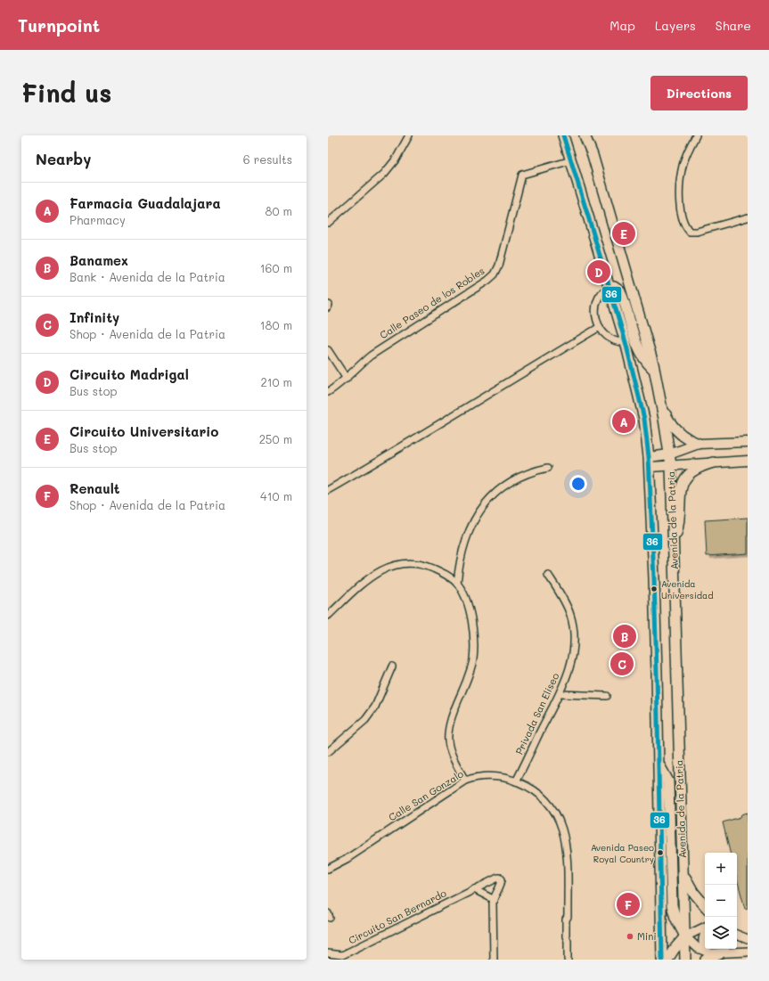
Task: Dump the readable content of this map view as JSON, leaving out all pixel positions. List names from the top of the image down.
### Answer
{
  "streets": {
    "main road": ["Avenida de la Patria"],
    "street": [
      "Calle Paseo de los Robles",
      "Privada San Elíseo",
      "Calle San Gonzalo",
      "Circuito San Bernardo"
    ]
  },
  "crossings": [
    ["Calle Paseo de los Robles", "Avenida de la Patria"],
    ["Privada San Elíseo", "Calle San Gonzalo"]
  ],
  "places": ["Avenida Universidad", "Avenida Paseo Royal Country", "Mini"],
  "lines": ["transit line 36"],
  "page": {
    "header": "Turnpoint",
    "nav": ["Map", "Layers", "Share"],
    "buttons": "Directions",
    "title": "Find us",
    "heading": ["Nearby", "6 results"],
    "list": [
      {
        "mark": "A",
        "name": "Farmacia Guadalajara",
        "note": "Pharmacy",
        "value": "80 m"
      },
      {
        "mark": "B",
        "name": "Banamex",
        "note": "Bank · Avenida de la Patria",
        "value": "160 m"
      },
      {
        "mark": "C",
        "name": "Infinity",
        "note": "Shop · Avenida de la Patria",
        "value": "180 m"
      },
      {
        "mark": "D",
        "name": "Circuito Madrigal",
        "note": "Bus stop",
        "value": "210 m"
      },
      {
        "mark": "E",
        "name": "Circuito Universitario",
        "note": "Bus stop",
        "value": "250 m"
      },
      {
        "mark": "F",
        "name": "Renault",
        "note": "Shop · Avenida de la Patria",
        "value": "410 m"
      }
    ],
    "pins": [
      "E",
      "D",
      "A",
      "B",
      "C",
      "F"
    ],
    "map_buttons": ["+", "−"]
  }
}
